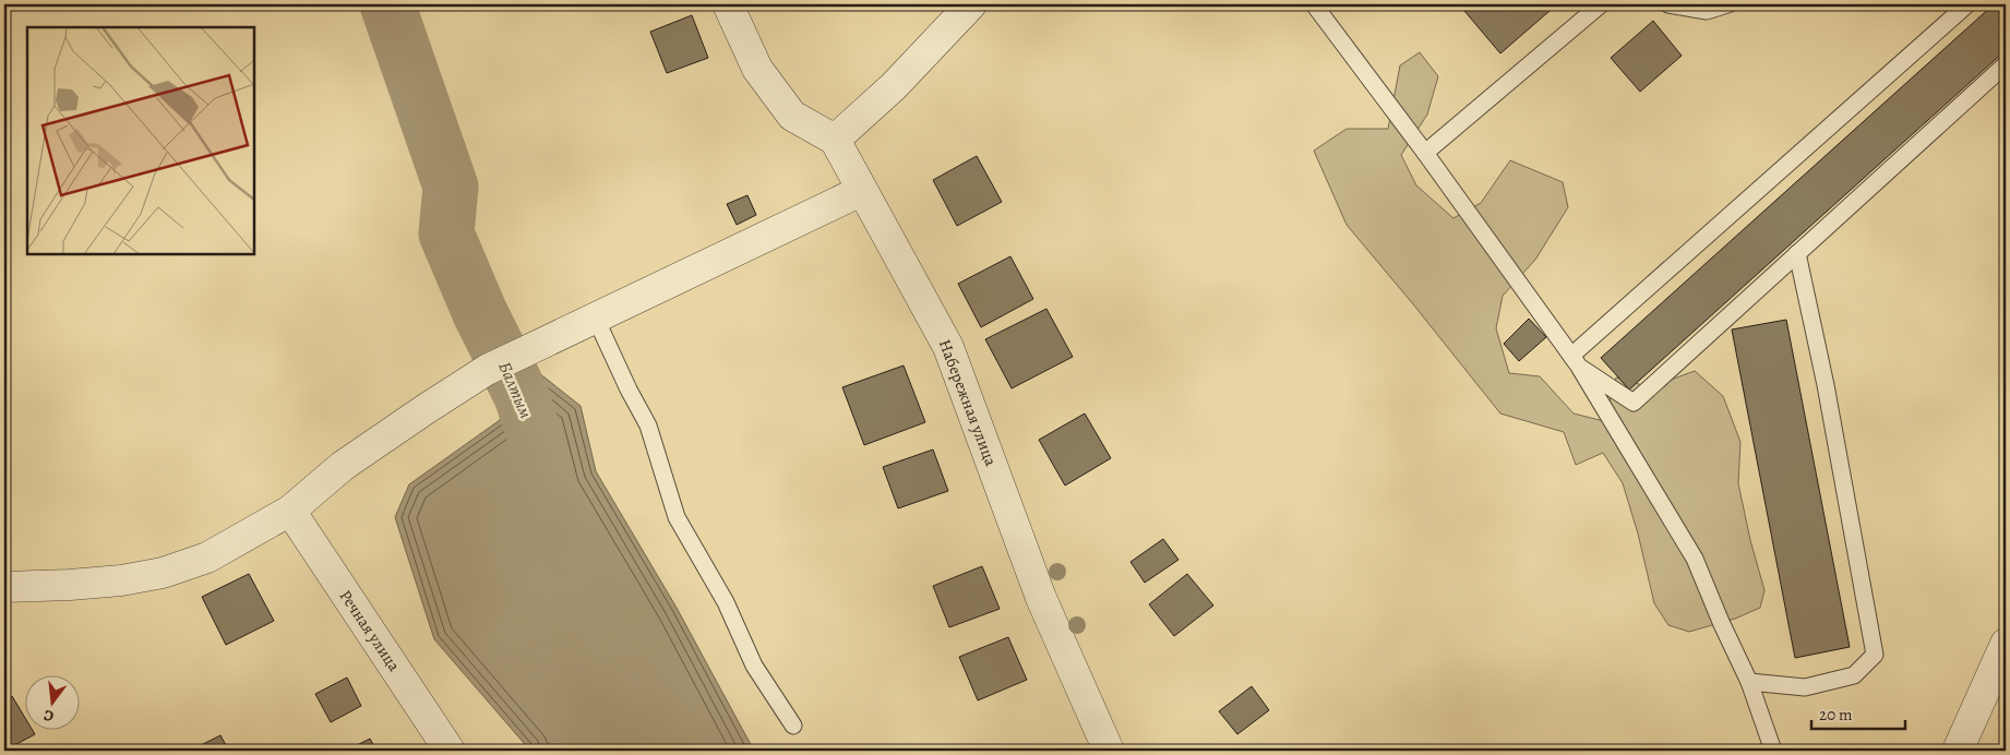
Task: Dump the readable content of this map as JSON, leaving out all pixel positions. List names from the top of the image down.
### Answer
{
  "streets": {
    "street": ["Набережная улица", "Речная улица"]
  },
  "water": ["Балтым"],
  "scale_bar": "20 m",
  "north": "bottom"
}
